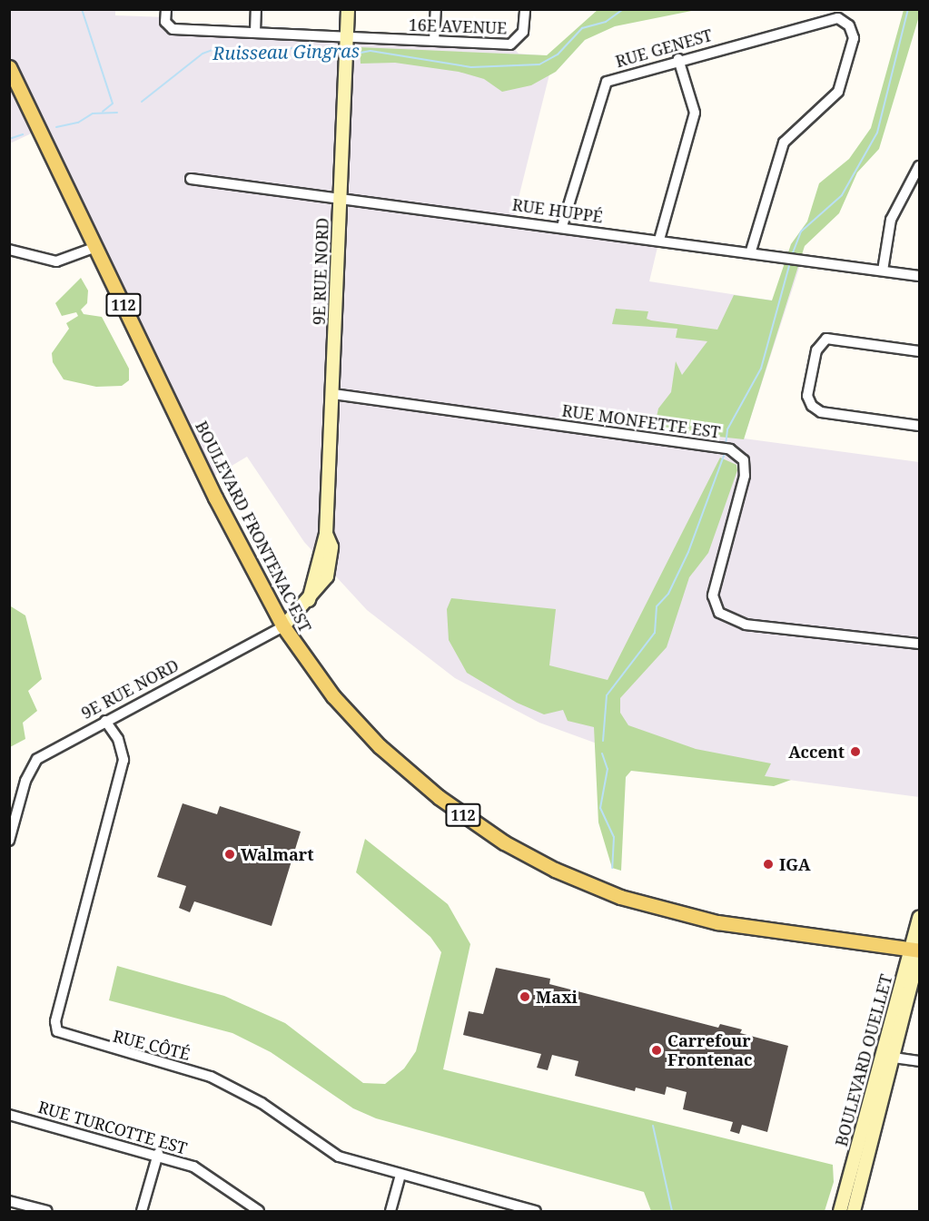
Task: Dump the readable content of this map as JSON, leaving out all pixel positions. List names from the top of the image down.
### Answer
{
  "streets": {
    "main road": ["112", "BOULEVARD FRONTENAC EST"],
    "street": [
      "16E AVENUE",
      "RUE GENEST",
      "RUE HUPPÉ",
      "9E RUE NORD",
      "RUE MONFETTE EST",
      "RUE CÔTÉ",
      "BOULEVARD OUELLET",
      "RUE TURCOTTE EST"
    ]
  },
  "crossings": [
    ["16E AVENUE", "9E RUE NORD"],
    ["RUE GENEST", "RUE HUPPÉ"],
    ["RUE HUPPÉ", "9E RUE NORD"],
    ["9E RUE NORD", "RUE MONFETTE EST"],
    ["9E RUE NORD", "BOULEVARD FRONTENAC EST"],
    ["9E RUE NORD", "RUE CÔTÉ"],
    ["BOULEVARD FRONTENAC EST", "BOULEVARD OUELLET"]
  ],
  "water": ["Ruisseau Gingras"],
  "places": [
    "Accent",
    "Walmart",
    "IGA",
    "Maxi",
    "Carrefour Frontenac"
  ]
}
